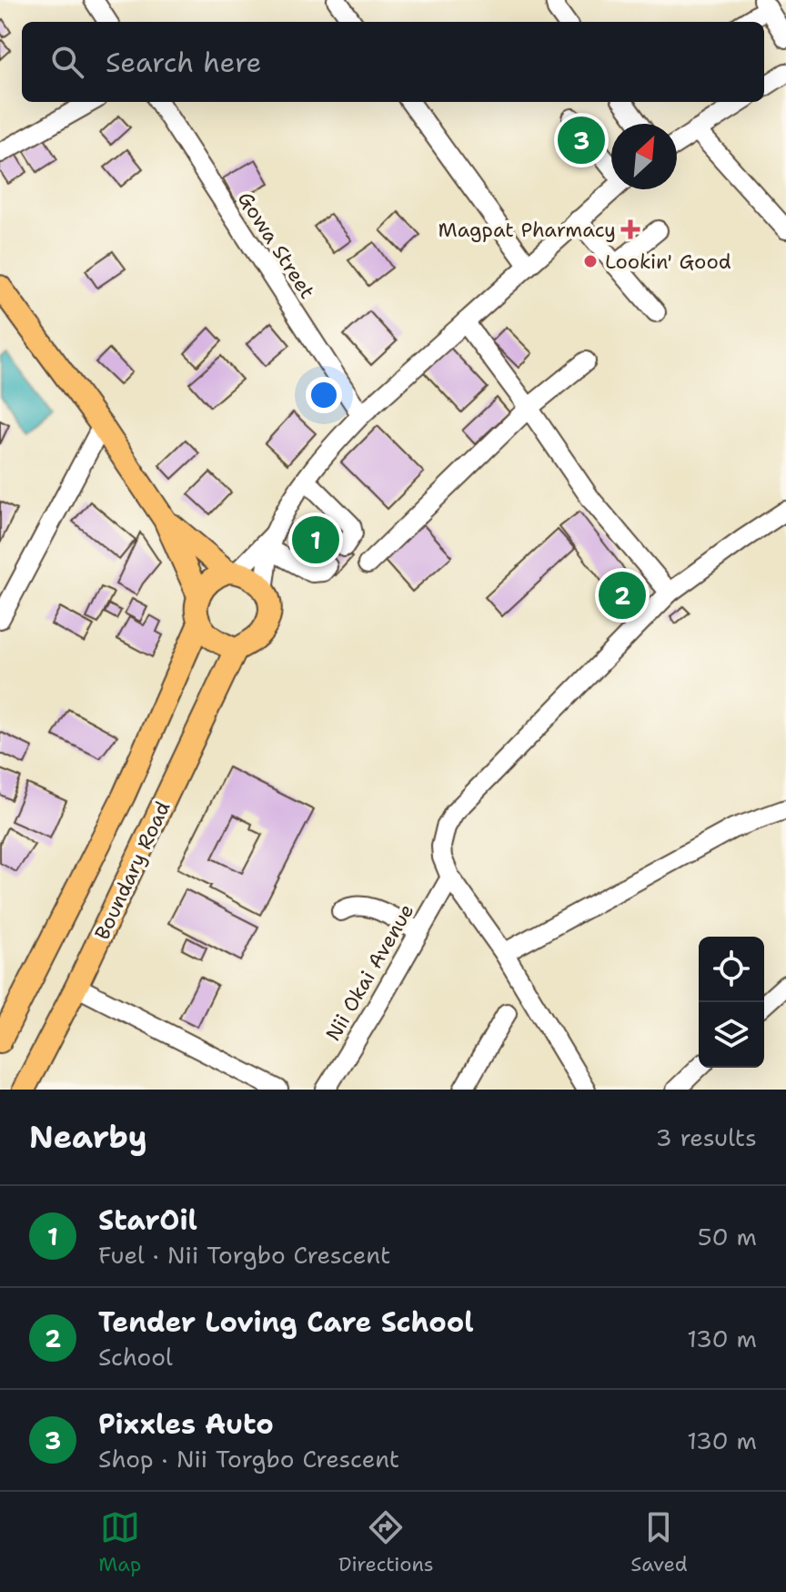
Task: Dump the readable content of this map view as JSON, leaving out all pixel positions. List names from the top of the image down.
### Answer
{
  "streets": {
    "main road": ["Boundary Road"],
    "street": ["Gowa Street", "Nii Okai Avenue"]
  },
  "places": {
    "health": ["Magpat Pharmacy"],
    "other": ["Lookin' Good"]
  },
  "north": "top right",
  "page": {
    "search": "Search here",
    "pins": ["3", "1", "2"],
    "heading": ["Nearby", "3 results"],
    "list": [
      {
        "mark": "1",
        "name": "StarOil",
        "note": "Fuel · Nii Torgbo Crescent",
        "value": "50 m"
      },
      {
        "mark": "2",
        "name": "Tender Loving Care School",
        "note": "School",
        "value": "130 m"
      },
      {
        "mark": "3",
        "name": "Pixxles Auto",
        "note": "Shop · Nii Torgbo Crescent",
        "value": "130 m"
      }
    ],
    "nav": ["Map", "Directions", "Saved"]
  }
}
